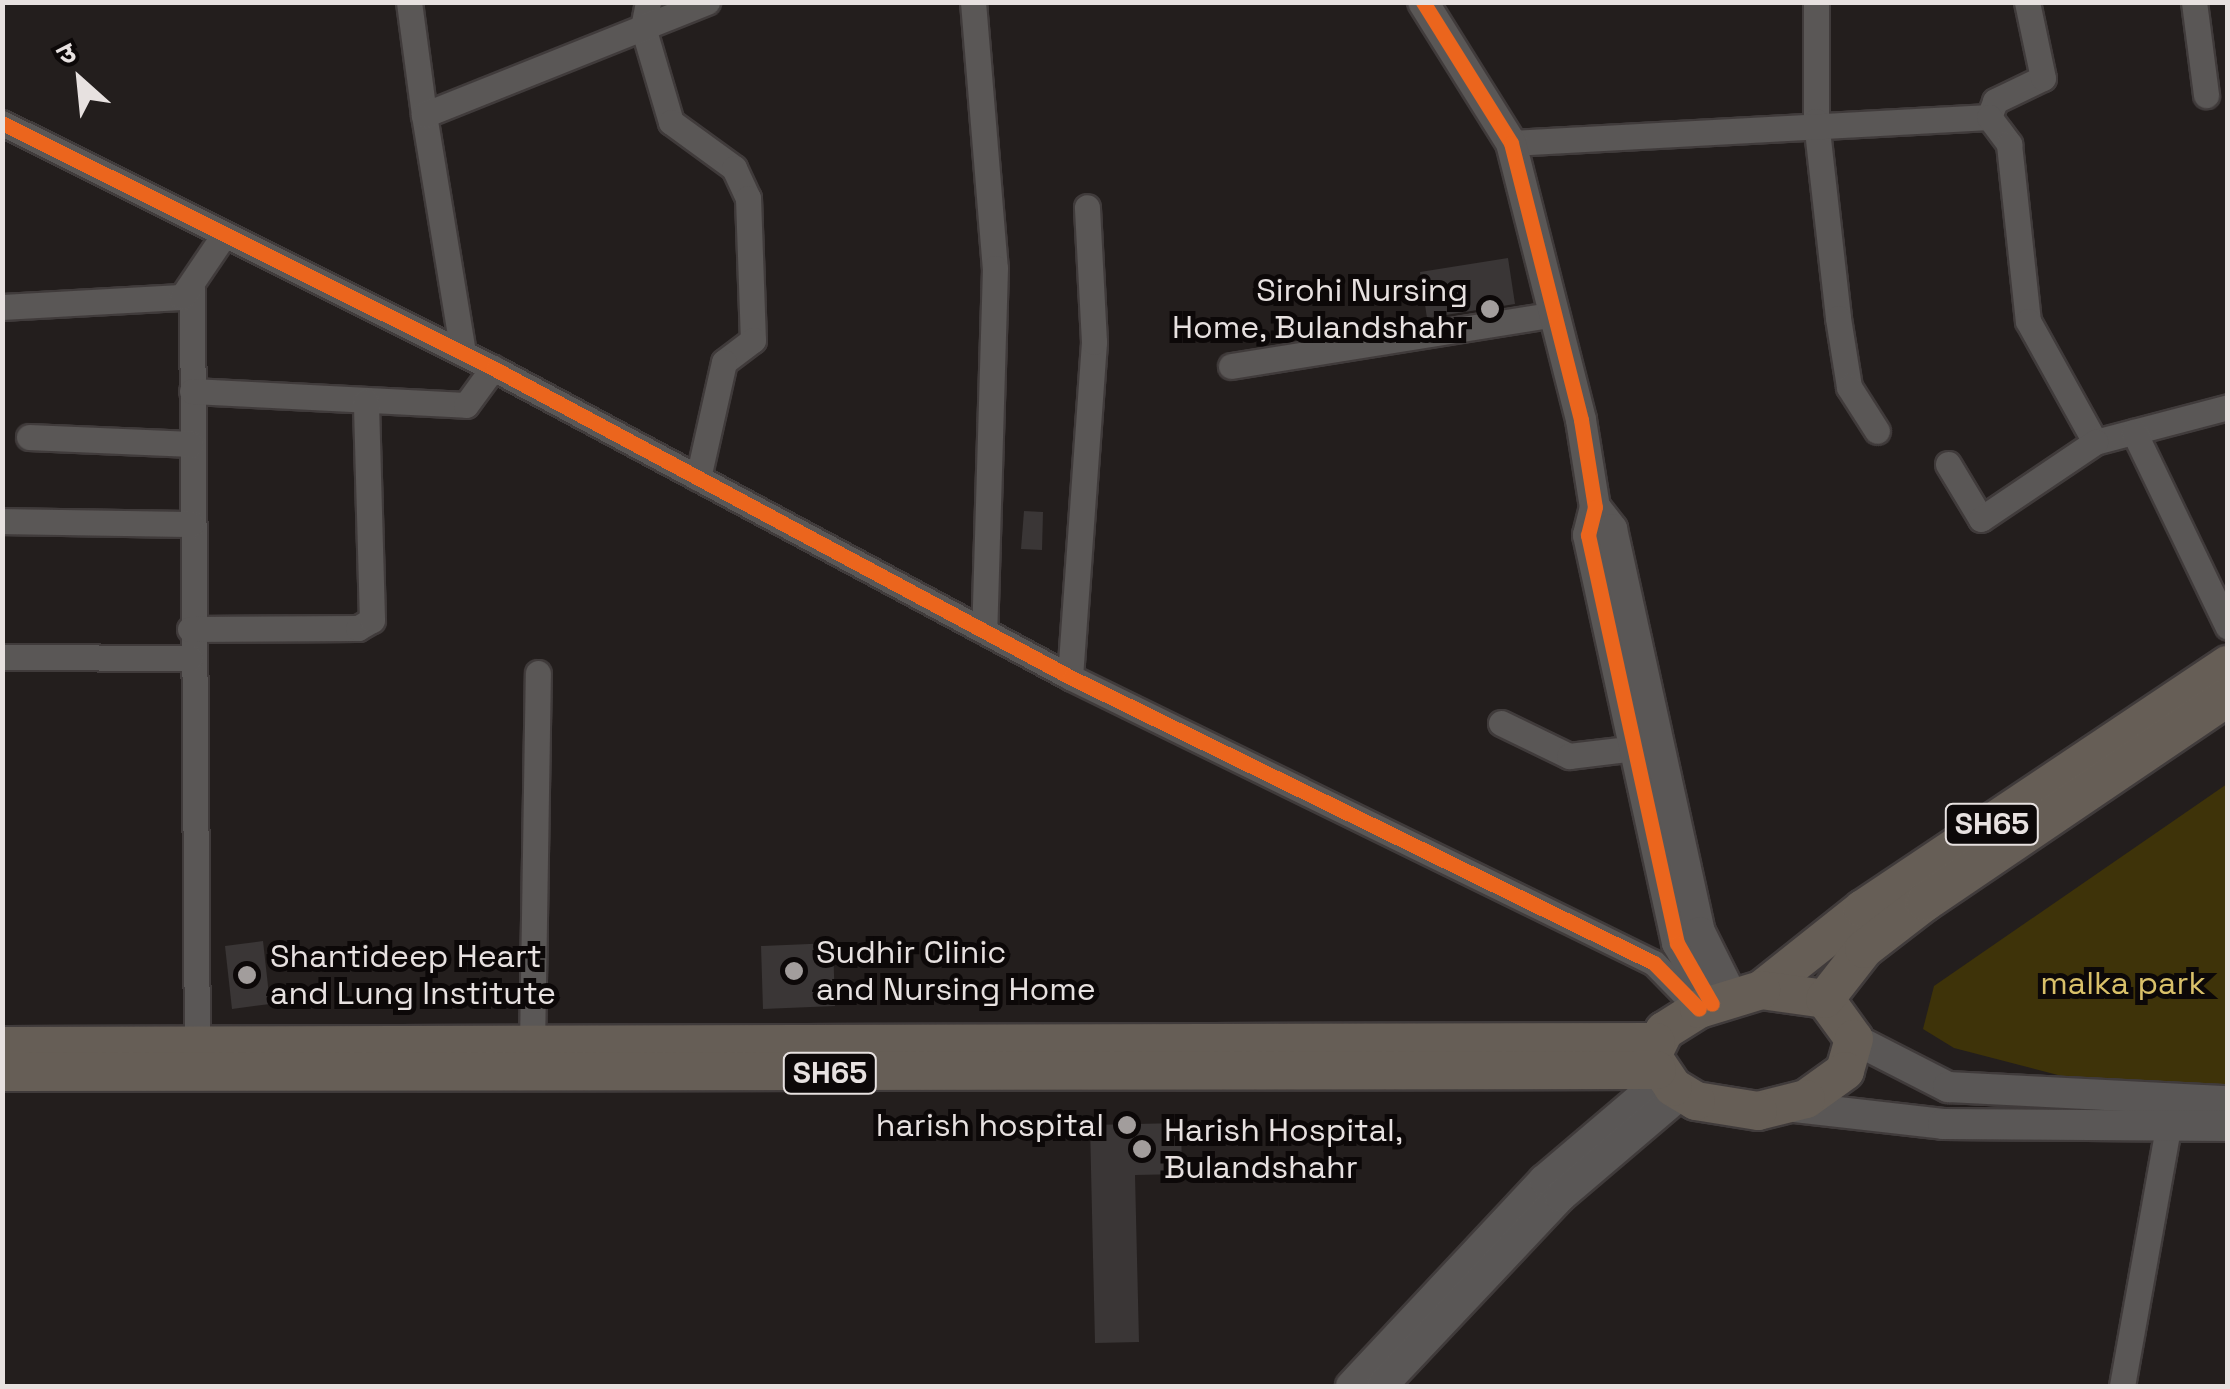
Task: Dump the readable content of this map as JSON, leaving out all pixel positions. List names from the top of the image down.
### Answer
{
  "streets": {
    "main road": ["SH65"]
  },
  "parks": ["malka park"],
  "places": [
    "Sirohi Nursing Home, Bulandshahr",
    "Sudhir Clinic and Nursing Home",
    "Shantideep Heart and Lung Institute",
    "harish hospital",
    "Harish Hospital, Bulandshahr"
  ],
  "north": "top left"
}
